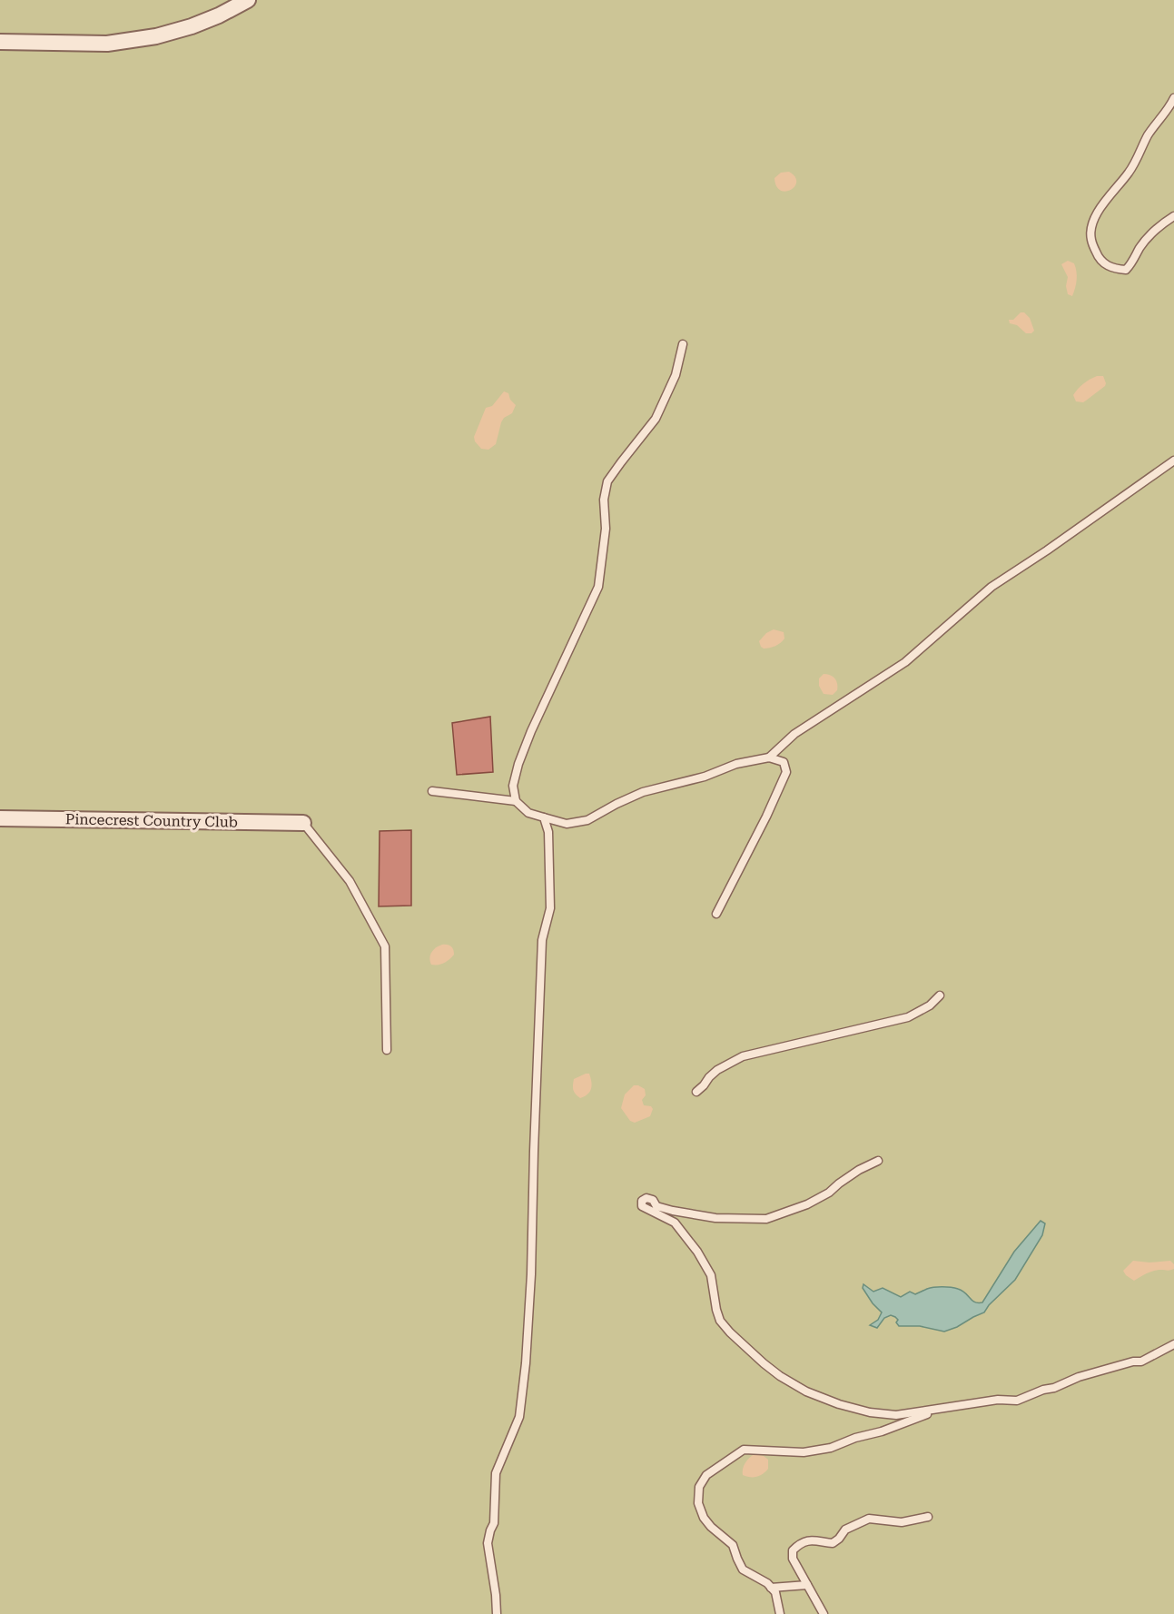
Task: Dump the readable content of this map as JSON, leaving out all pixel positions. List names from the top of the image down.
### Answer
{
  "streets": {
    "street": ["Pincecrest Country Club"]
  }
}
